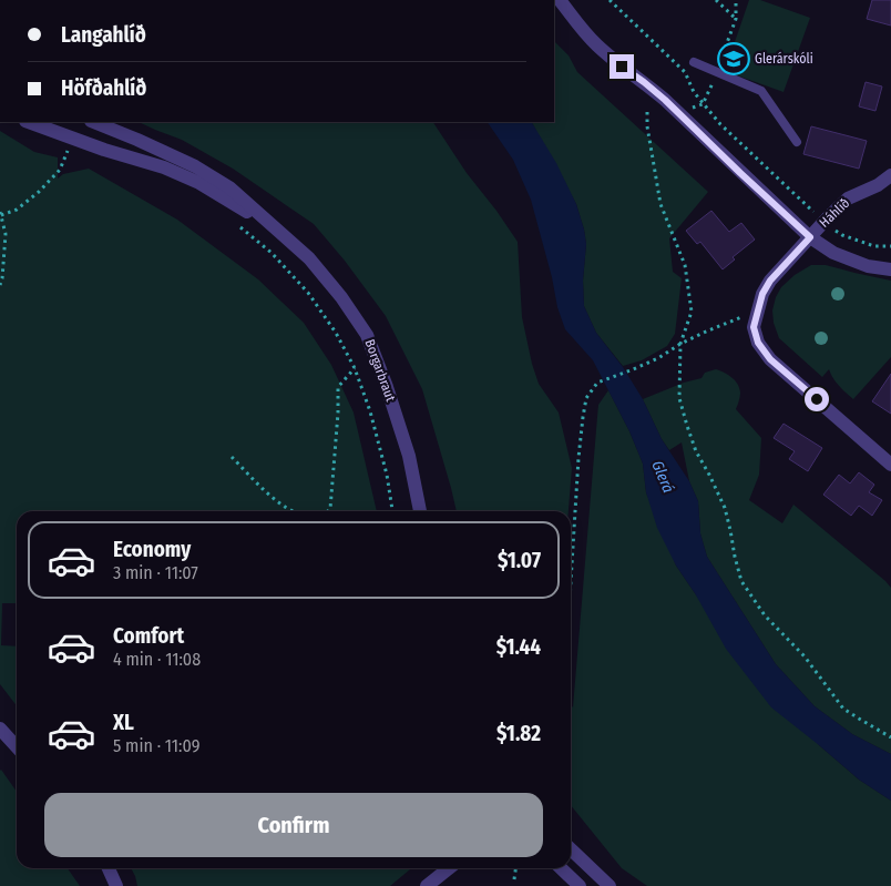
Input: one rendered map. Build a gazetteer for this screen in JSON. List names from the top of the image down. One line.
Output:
{"streets":{"street":["Háhlíð","Borgarbraut"]},"water":["Glerá"],"places":{"school or university":["Glerárskóli"]},"page":{"banner":["Langahlíð","Höfðahlíð"],"list":[{"name":"Economy","note":"3 min · 11:07","value":"$1.07"},{"name":"Comfort","note":"4 min · 11:08","value":"$1.44"},{"name":"XL","note":"5 min · 11:09","value":"$1.82"}],"buttons":"Confirm"}}
